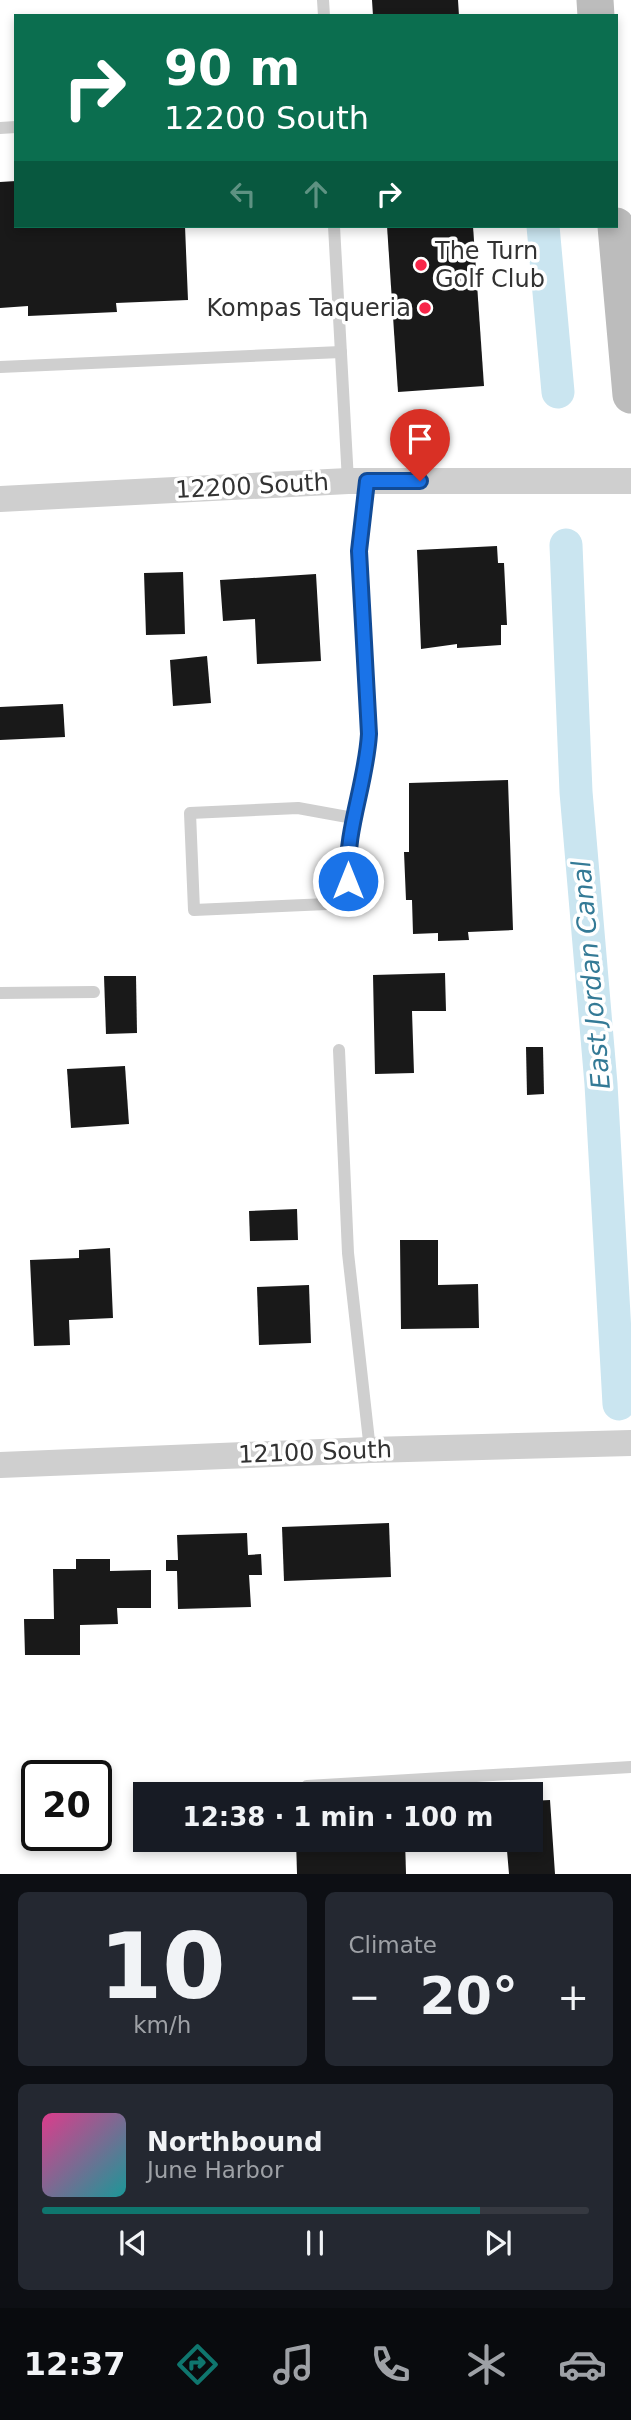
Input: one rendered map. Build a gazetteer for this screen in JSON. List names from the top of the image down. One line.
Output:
{"streets":{"street":["12200 South","12100 South"]},"water":["East Jordan Canal"],"places":["The Turn Golf Club","Kompas Taqueria"],"page":{"turn":["90 m","12200 South"],"limit":"20","trip":"12:38 · 1 min · 100 m","tile":[["10","km/h"],"Climate"],"heat":["−","20°","+"],"song":["Northbound","June Harbor"],"tabs":"12:37"}}
